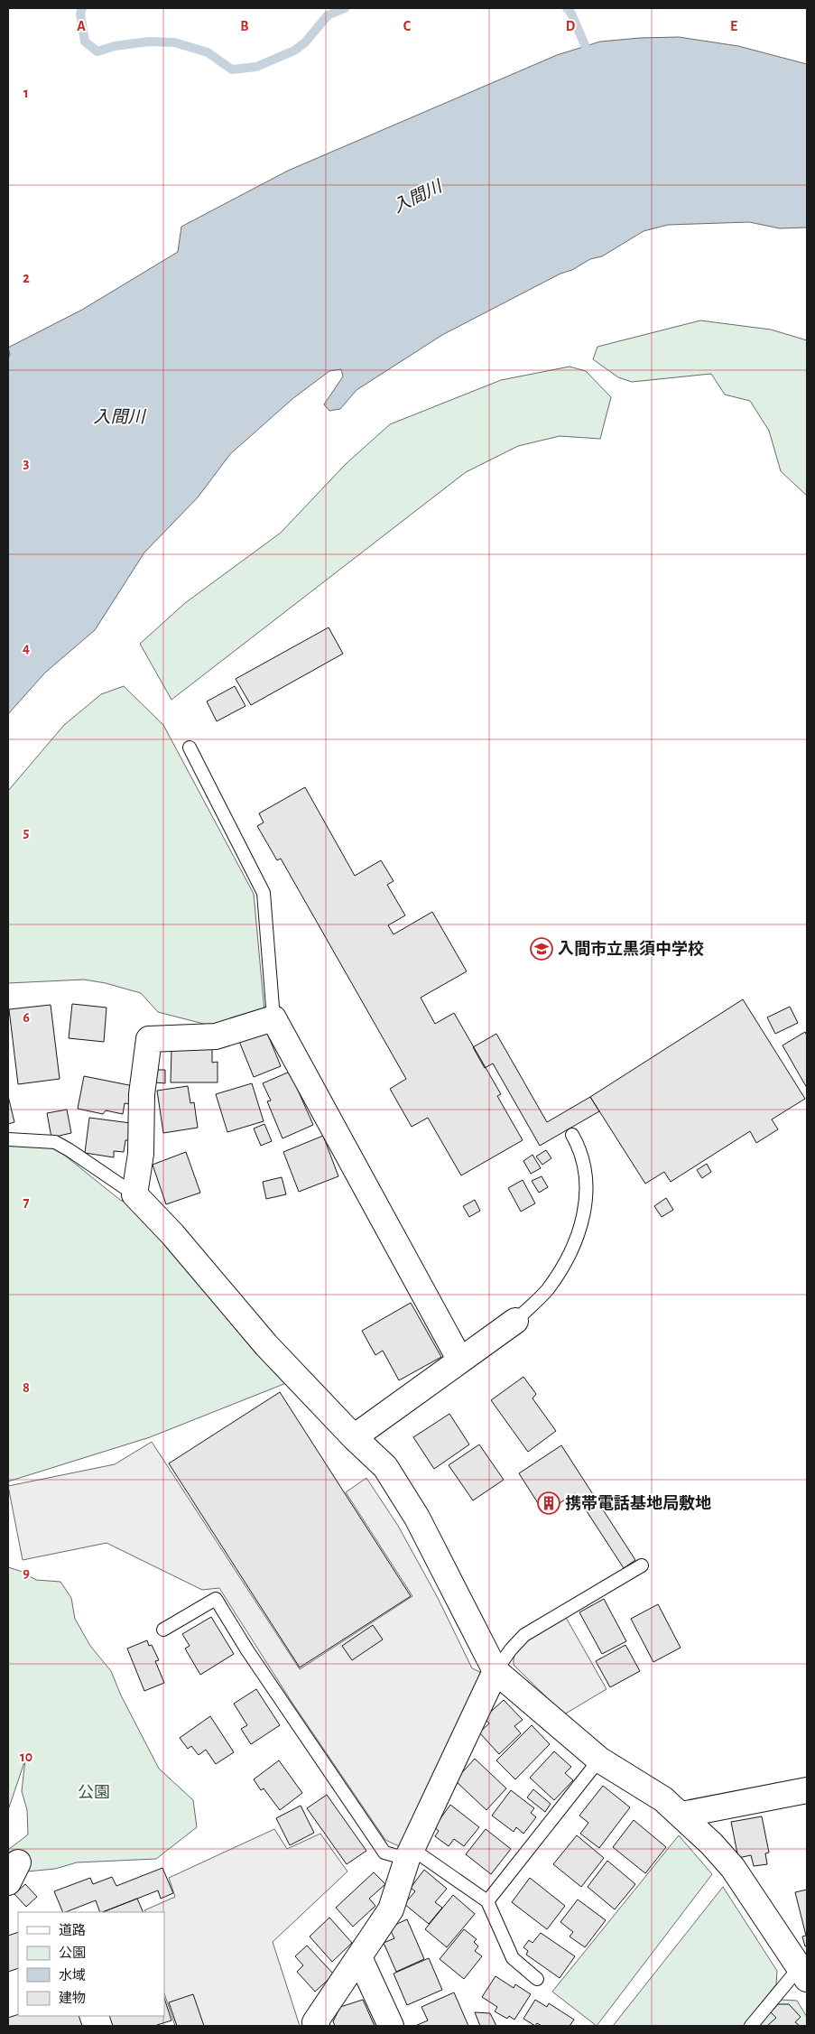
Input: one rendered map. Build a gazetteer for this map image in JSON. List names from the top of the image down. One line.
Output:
{"water":["入間川"],"parks":["公園"],"places":{"school or university":["入間市立黒須中学校"],"building":["携帯電話基地局敷地"]},"legend":["道路","公園","水域","建物"],"grid":{"columns":["A","B","C","D","E"],"rows":["1","2","3","4","5","6","7","8","9","10"]}}
